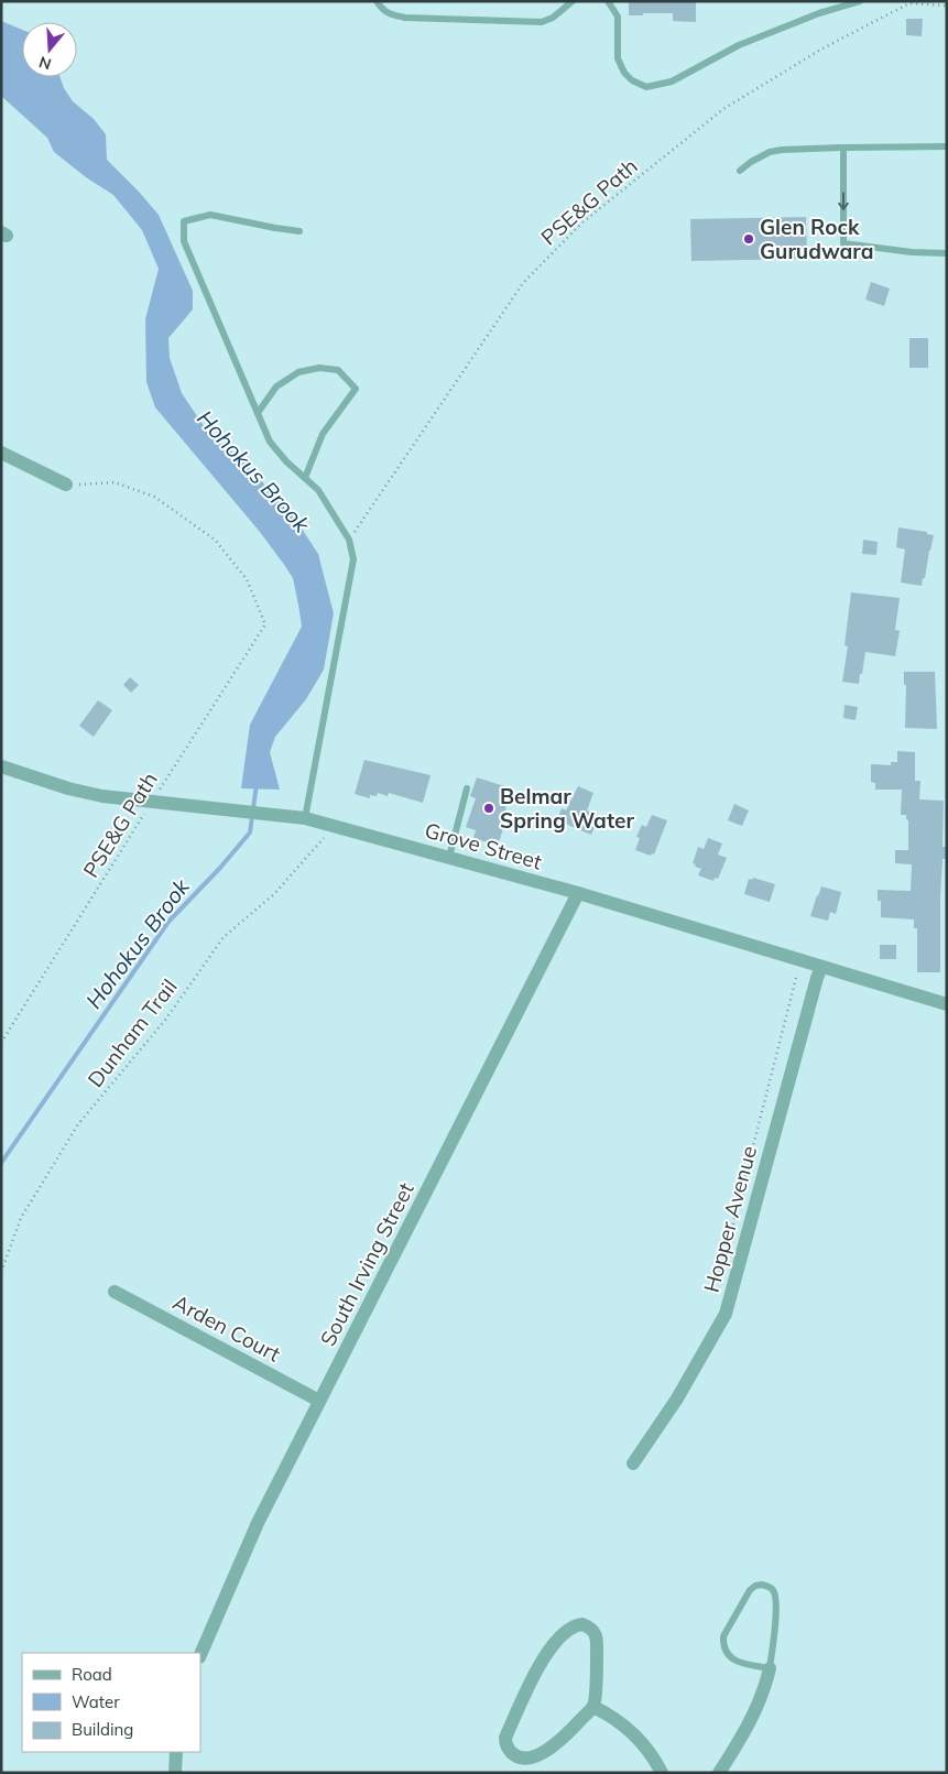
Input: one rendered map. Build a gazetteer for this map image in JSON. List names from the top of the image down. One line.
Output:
{"streets":{"street":["Grove Street","Hopper Avenue","South Irving Street","Arden Court"],"path":["PSE&G Path","Dunham Trail"]},"crossings":[["PSE&G Path","Grove Street"],["Grove Street","Hopper Avenue"],["Grove Street","South Irving Street"],["South Irving Street","Arden Court"]],"water":["Hohokus Brook"],"places":["Glen Rock Gurudwara","Belmar Spring Water"],"legend":["Road","Water","Building"],"north":"bottom"}
